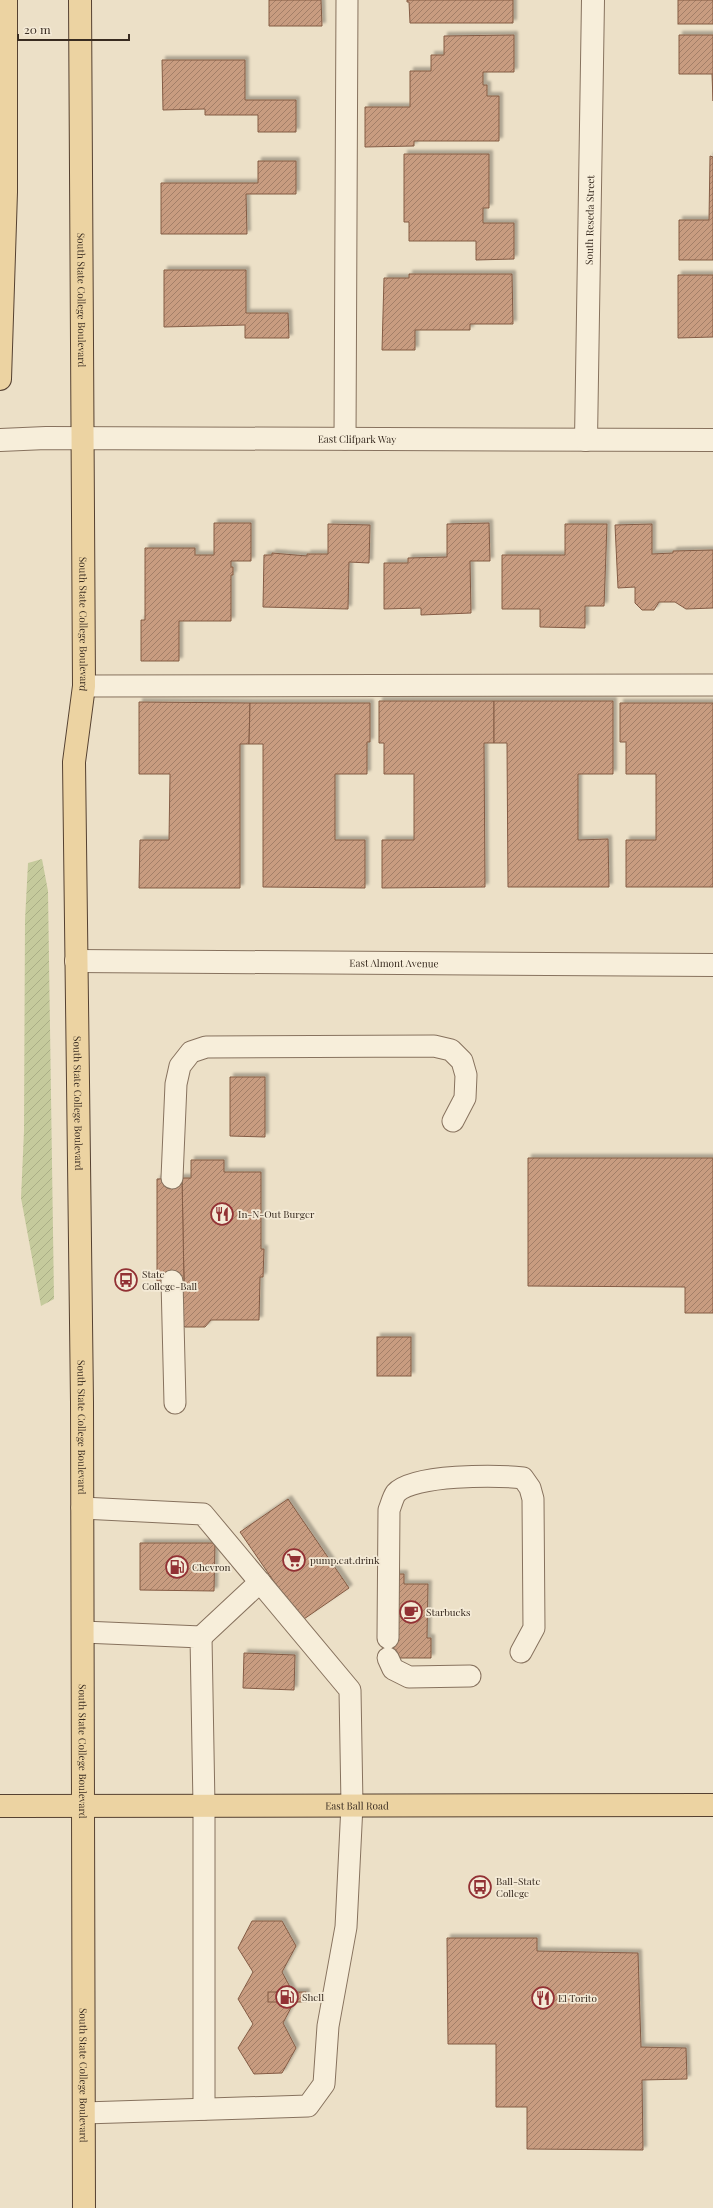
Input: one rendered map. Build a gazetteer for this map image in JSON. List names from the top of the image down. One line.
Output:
{"streets":{"main road":["South State College Boulevard","East Ball Road"],"street":["South Reseda Street","East Clifpark Way","East Almont Avenue"]},"crossings":[["South Reseda Street","East Clifpark Way"],["South State College Boulevard","East Clifpark Way"],["South State College Boulevard","East Almont Avenue"],["South State College Boulevard","East Ball Road"]],"places":{"restaurant":["In-N-Out Burger","El Torito"],"bus stop":["State College-Ball","Ball-State College"],"supermarket":["pump.eat.drink"],"fuel station":["Chevron","Shell"],"cafe":["Starbucks"]},"scale_bar":"20 m"}
